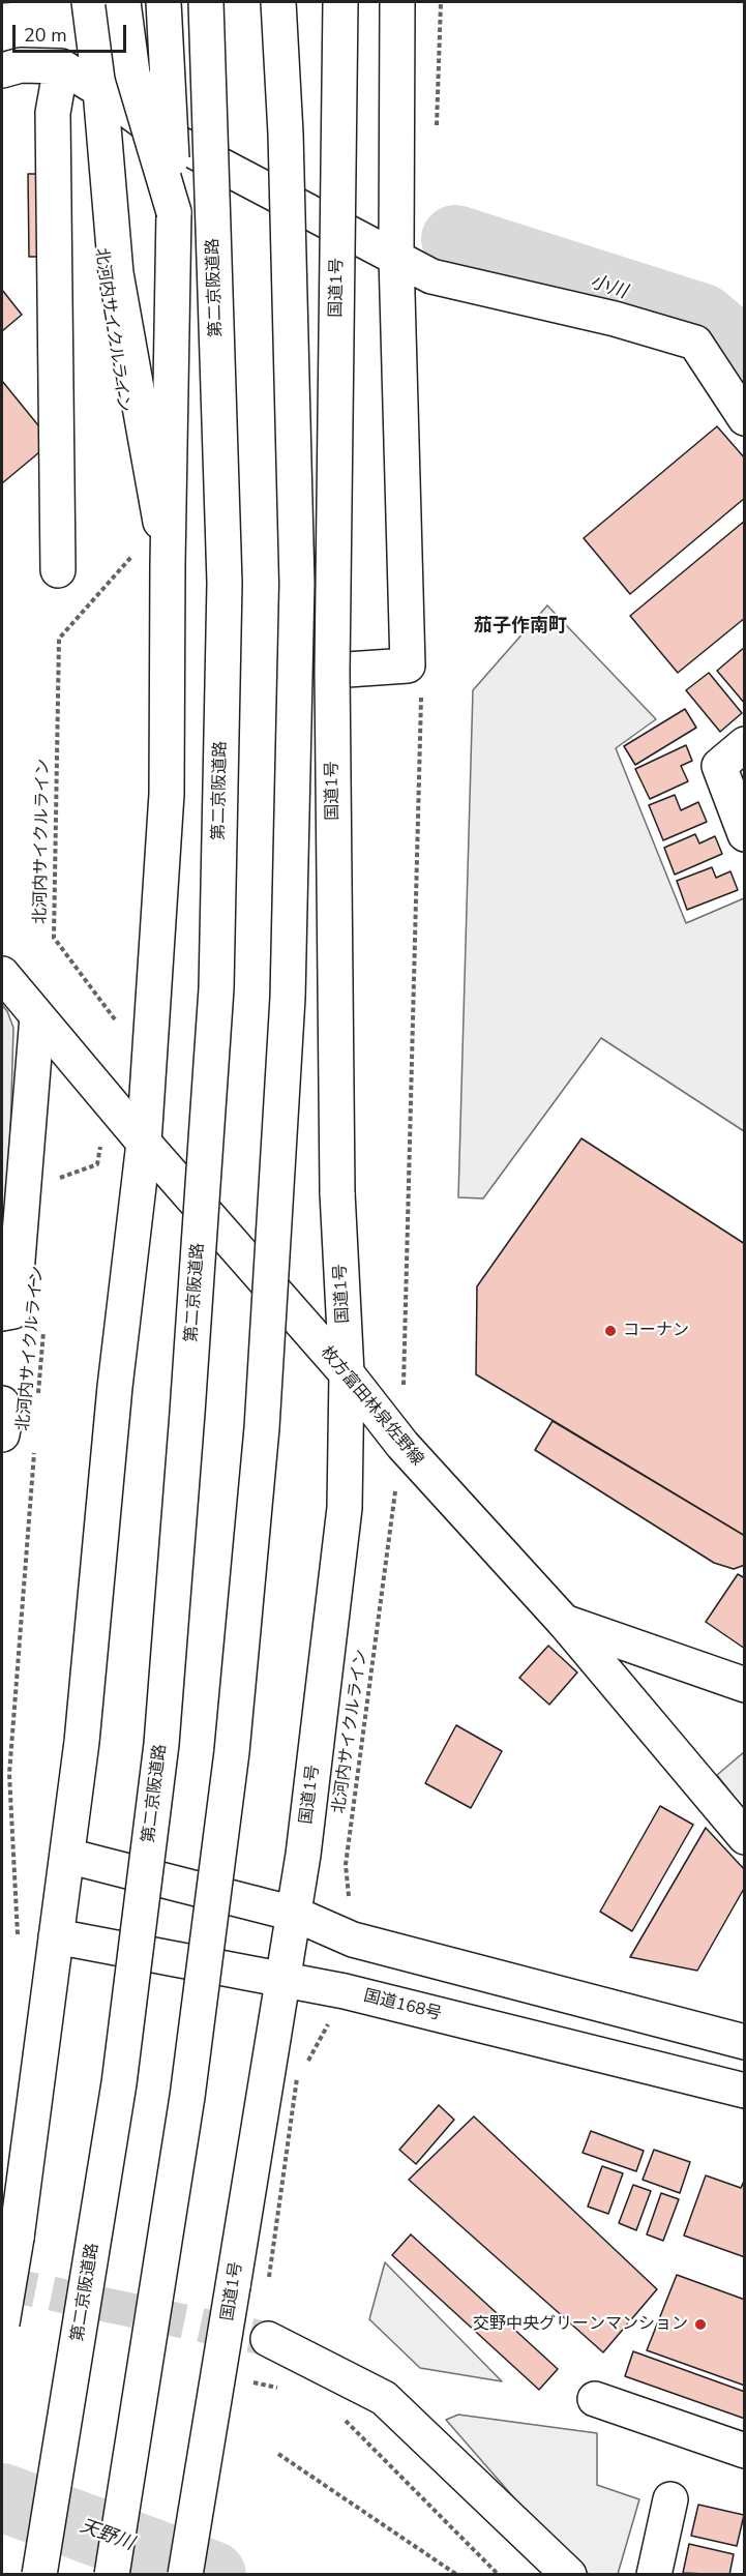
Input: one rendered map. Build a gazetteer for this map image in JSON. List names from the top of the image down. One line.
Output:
{"streets":{"main road":["第二京阪道路","国道1号","枚方富田林泉佐野線","国道168号"],"path":["北河内サイクルライン"]},"crossings":[["国道1号","枚方富田林泉佐野線"],["国道1号","国道168号"],["北河内サイクルライン","枚方富田林泉佐野線"]],"districts":["茄子作南町"],"water":["小川","天野川"],"places":["コーナン","交野中央グリーンマンション"],"scale_bar":"20 m"}
